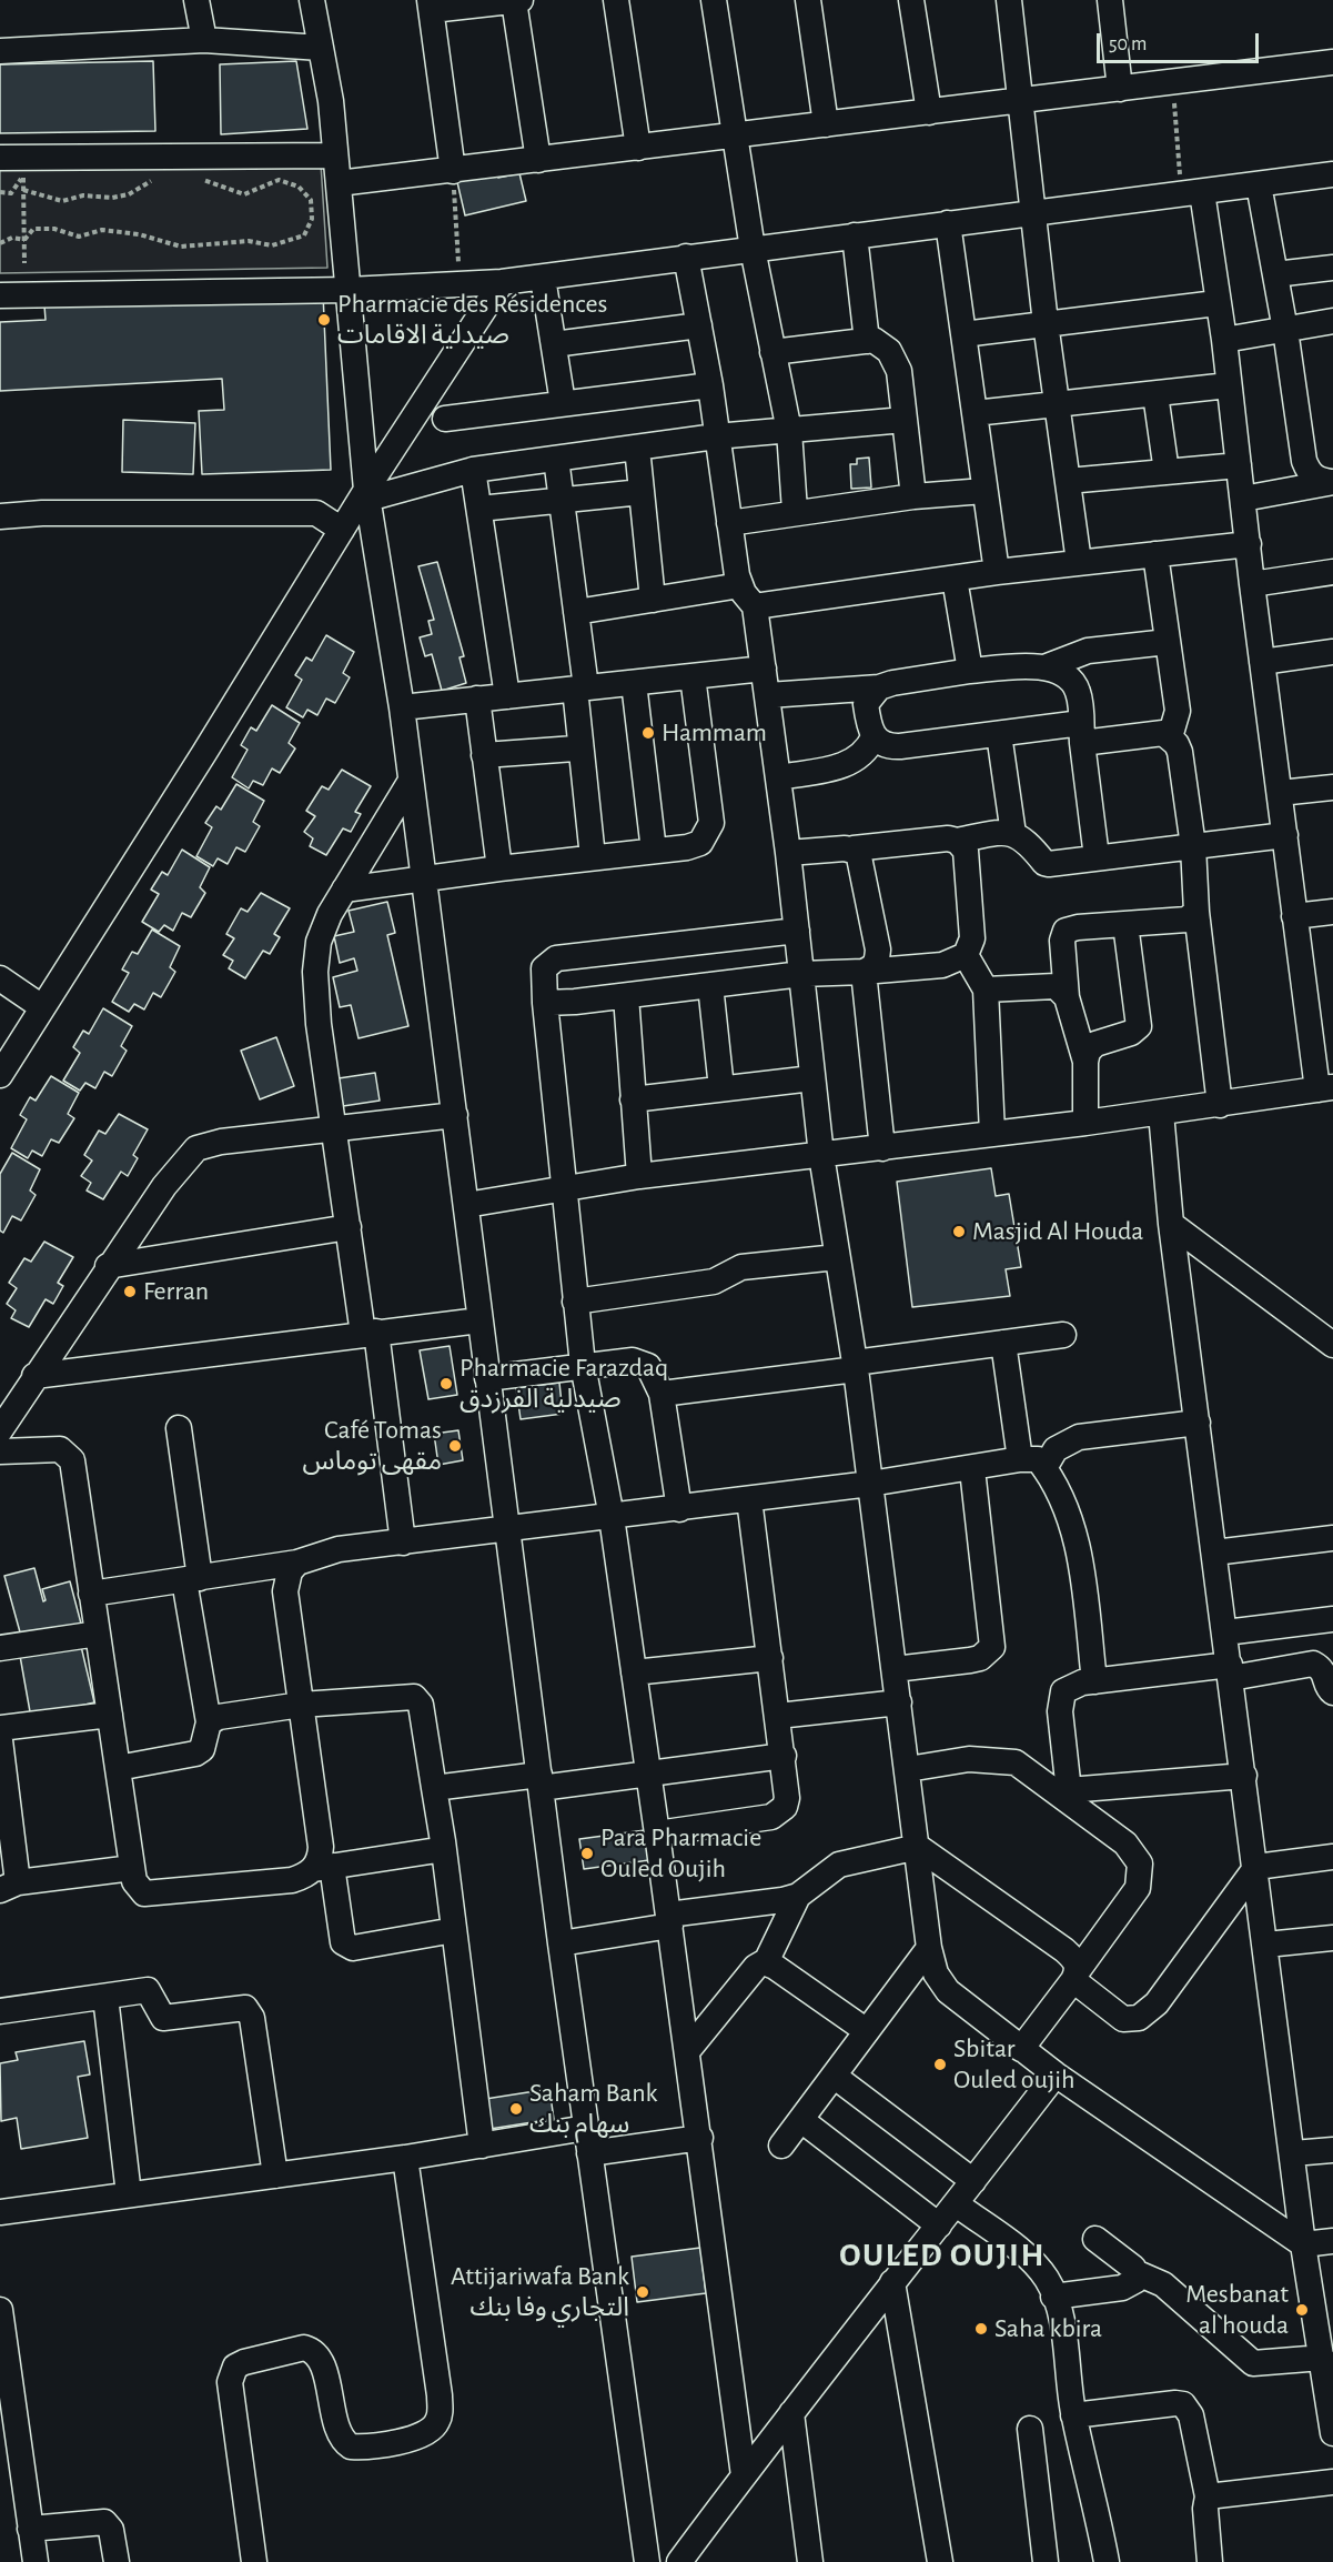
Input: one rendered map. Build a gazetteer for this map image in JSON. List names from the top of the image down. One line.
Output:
{"districts":["OULED OUJIH"],"places":["Pharmacie des Résidences صيدلية الاقامات","Hammam","Masjid Al Houda","Ferran","Pharmacie Farazdaq صيدلية الفرزدق","Café Tomas مقهى توماس","Para Pharmacie Ouled Oujih","Sbitar Ouled oujih","Saham Bank سهام بنك","Attijariwafa Bank التجاري وفا بنك","Mesbanat al houda","Saha kbira"],"scale_bar":"50 m"}
